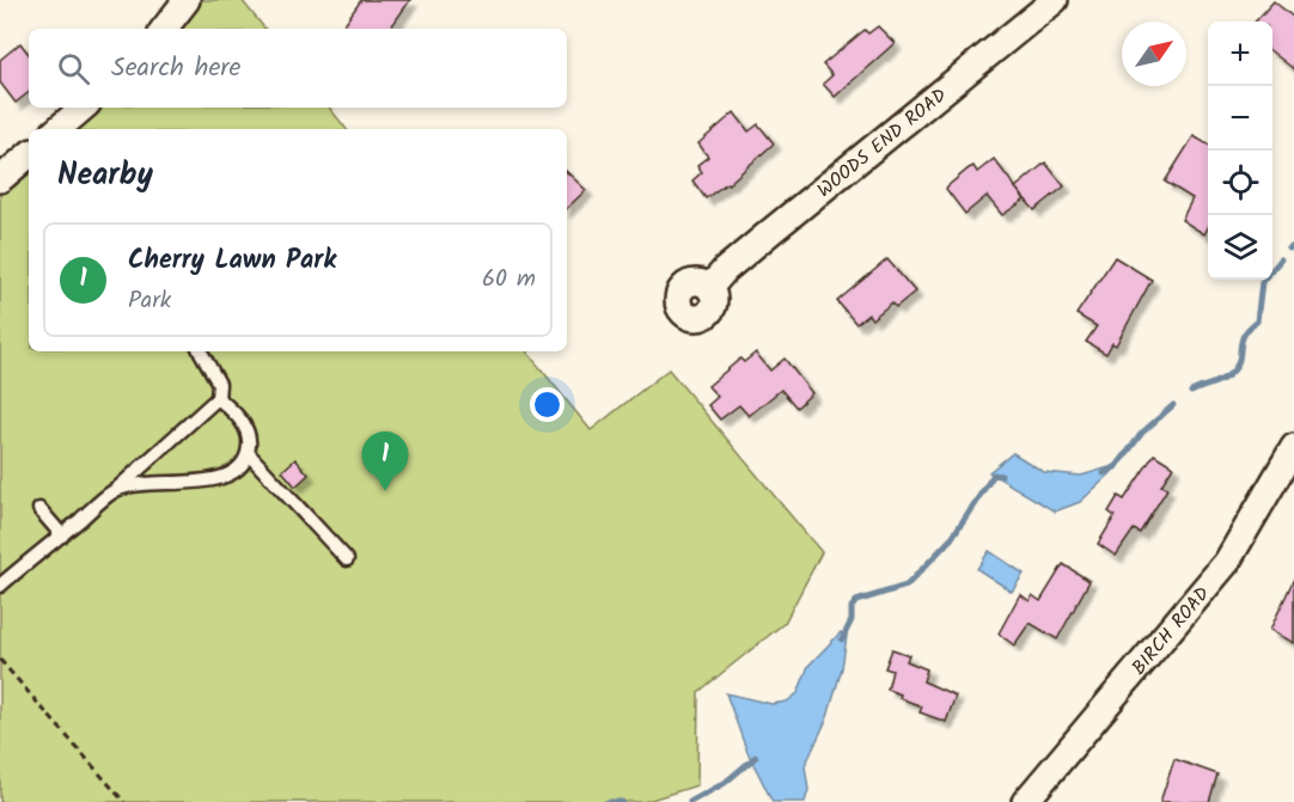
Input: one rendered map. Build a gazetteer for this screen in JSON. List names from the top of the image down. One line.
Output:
{"streets":{"street":["WOODS END ROAD","BIRCH ROAD"]},"north":"top right","page":{"map_buttons":["+","−"],"search":"Search here","heading":"Nearby","list":[{"mark":"1","name":"Cherry Lawn Park","note":"Park","value":"60 m"}],"pins":"1"}}
